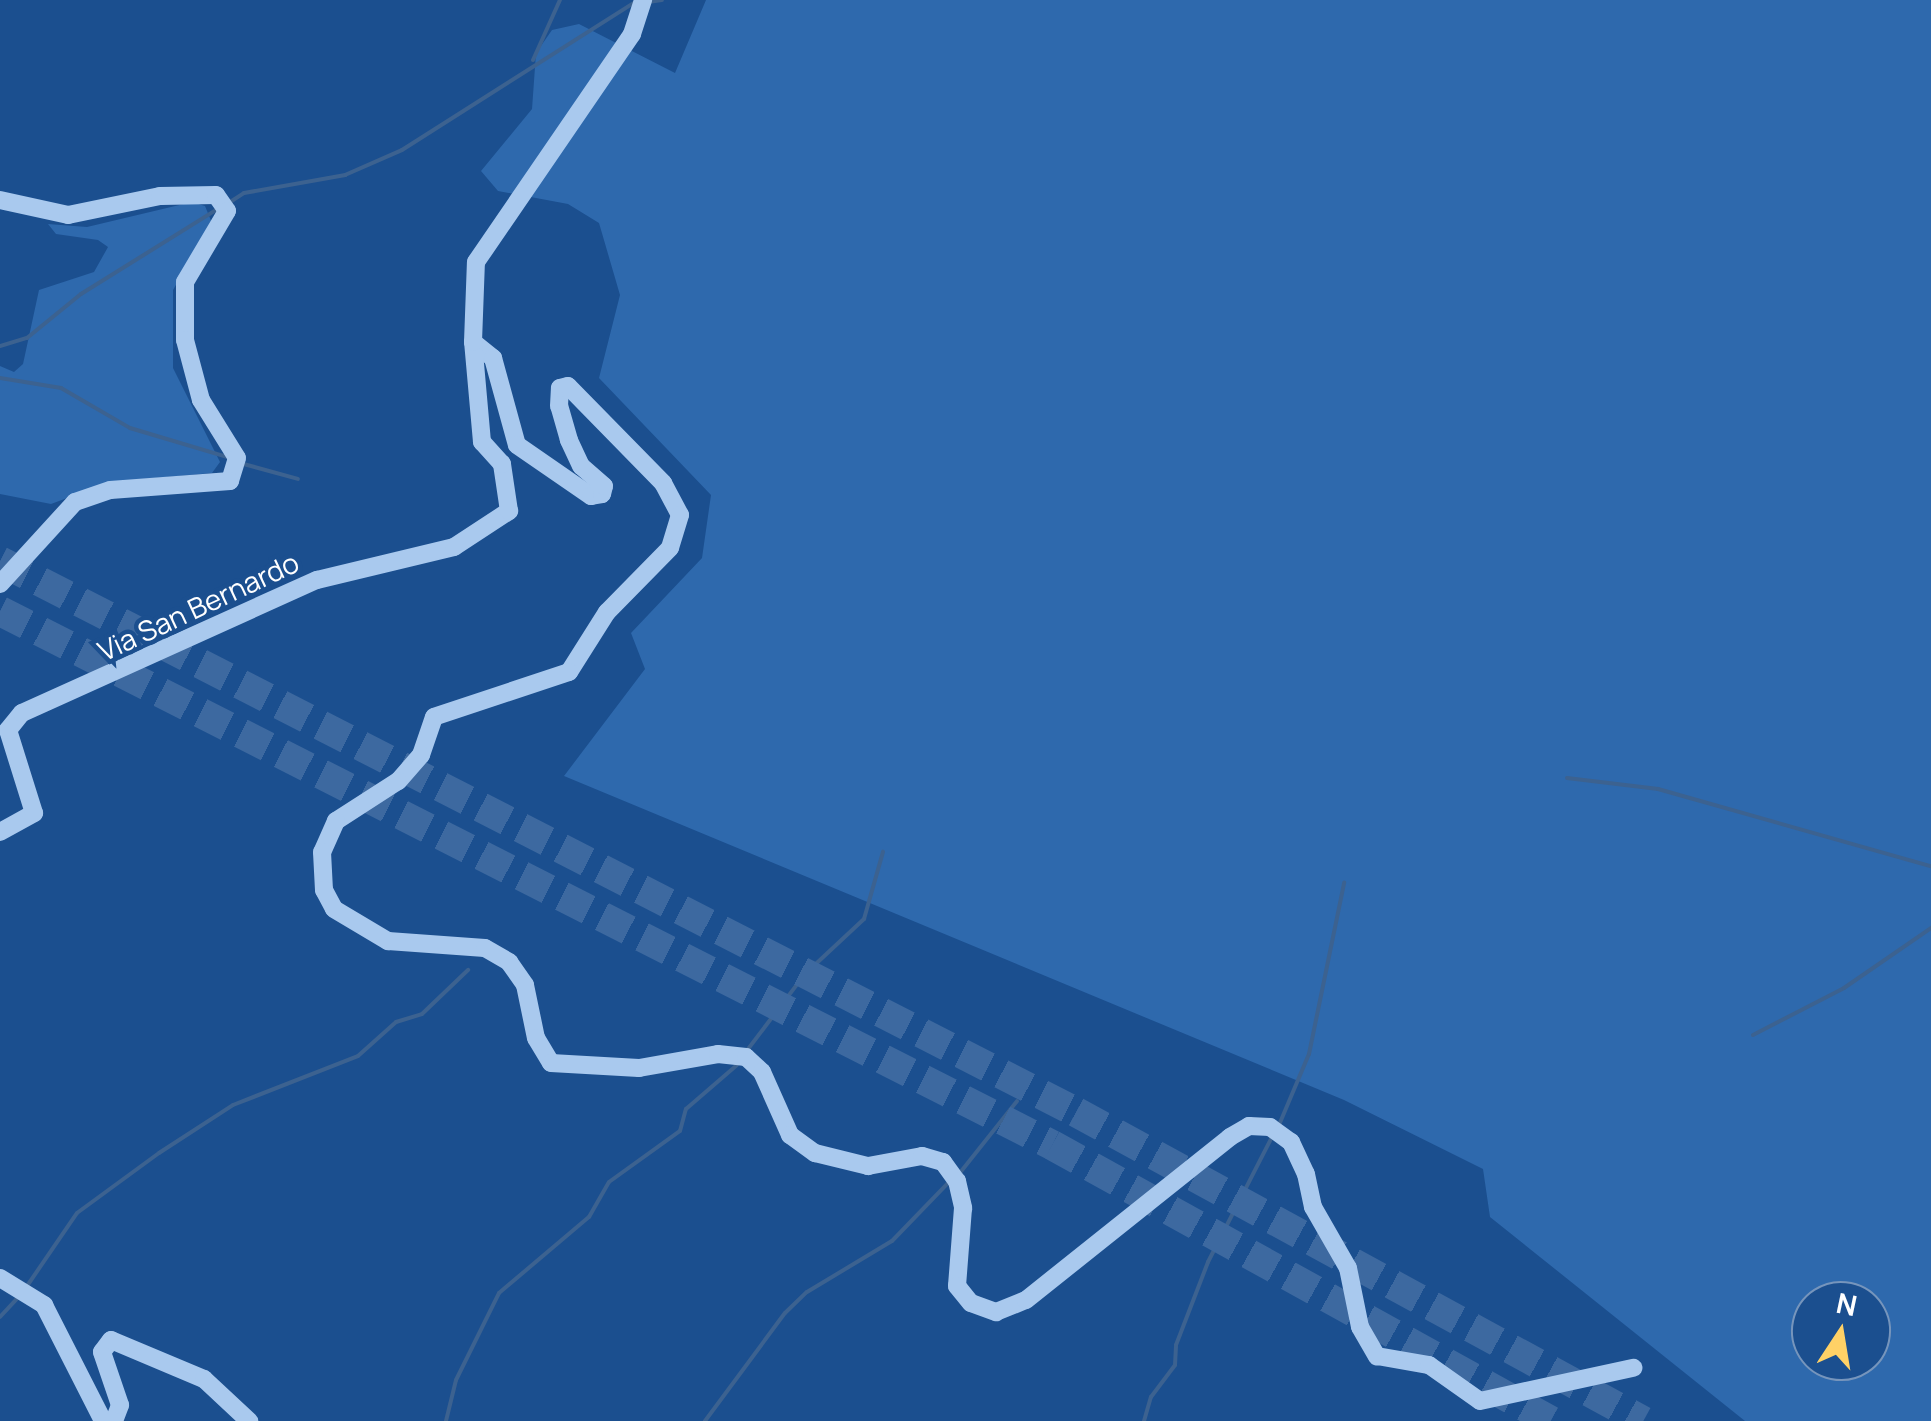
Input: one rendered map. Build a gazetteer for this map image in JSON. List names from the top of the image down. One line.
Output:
{"streets":{"street":["Via San Bernardo"]},"north":"top"}
